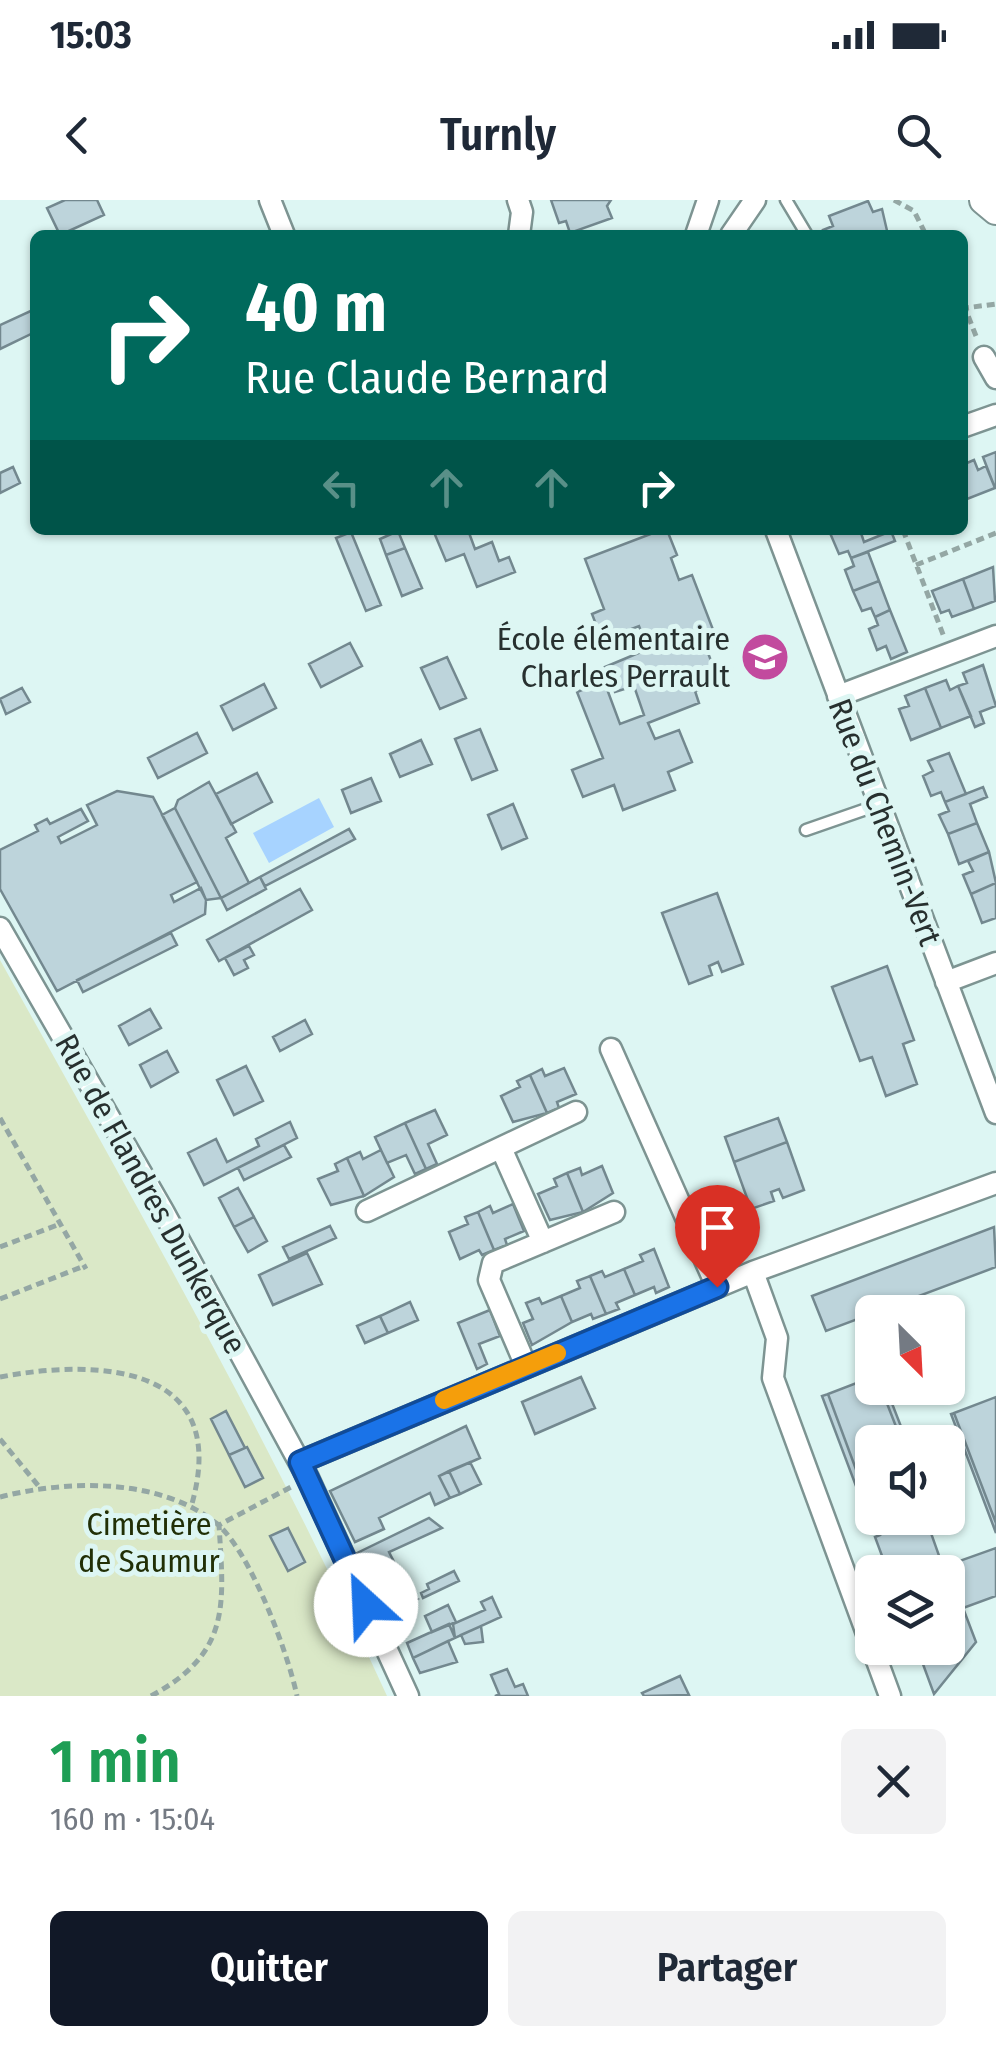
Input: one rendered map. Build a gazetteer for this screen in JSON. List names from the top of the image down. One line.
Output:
{"streets":{"street":["Rue du Chemin-Vert","Rue de Flandres Dunkerque"]},"parks":["Cimetière de Saumur"],"places":{"school or university":["École élémentaire Charles Perrault"]},"north":"bottom right","page":{"status":"15:03","header":"Turnly","turn":["40 m","Rue Claude Bernard"],"heading":["1 min","160 m · 15:04"],"buttons":["Quitter","Partager"]}}
